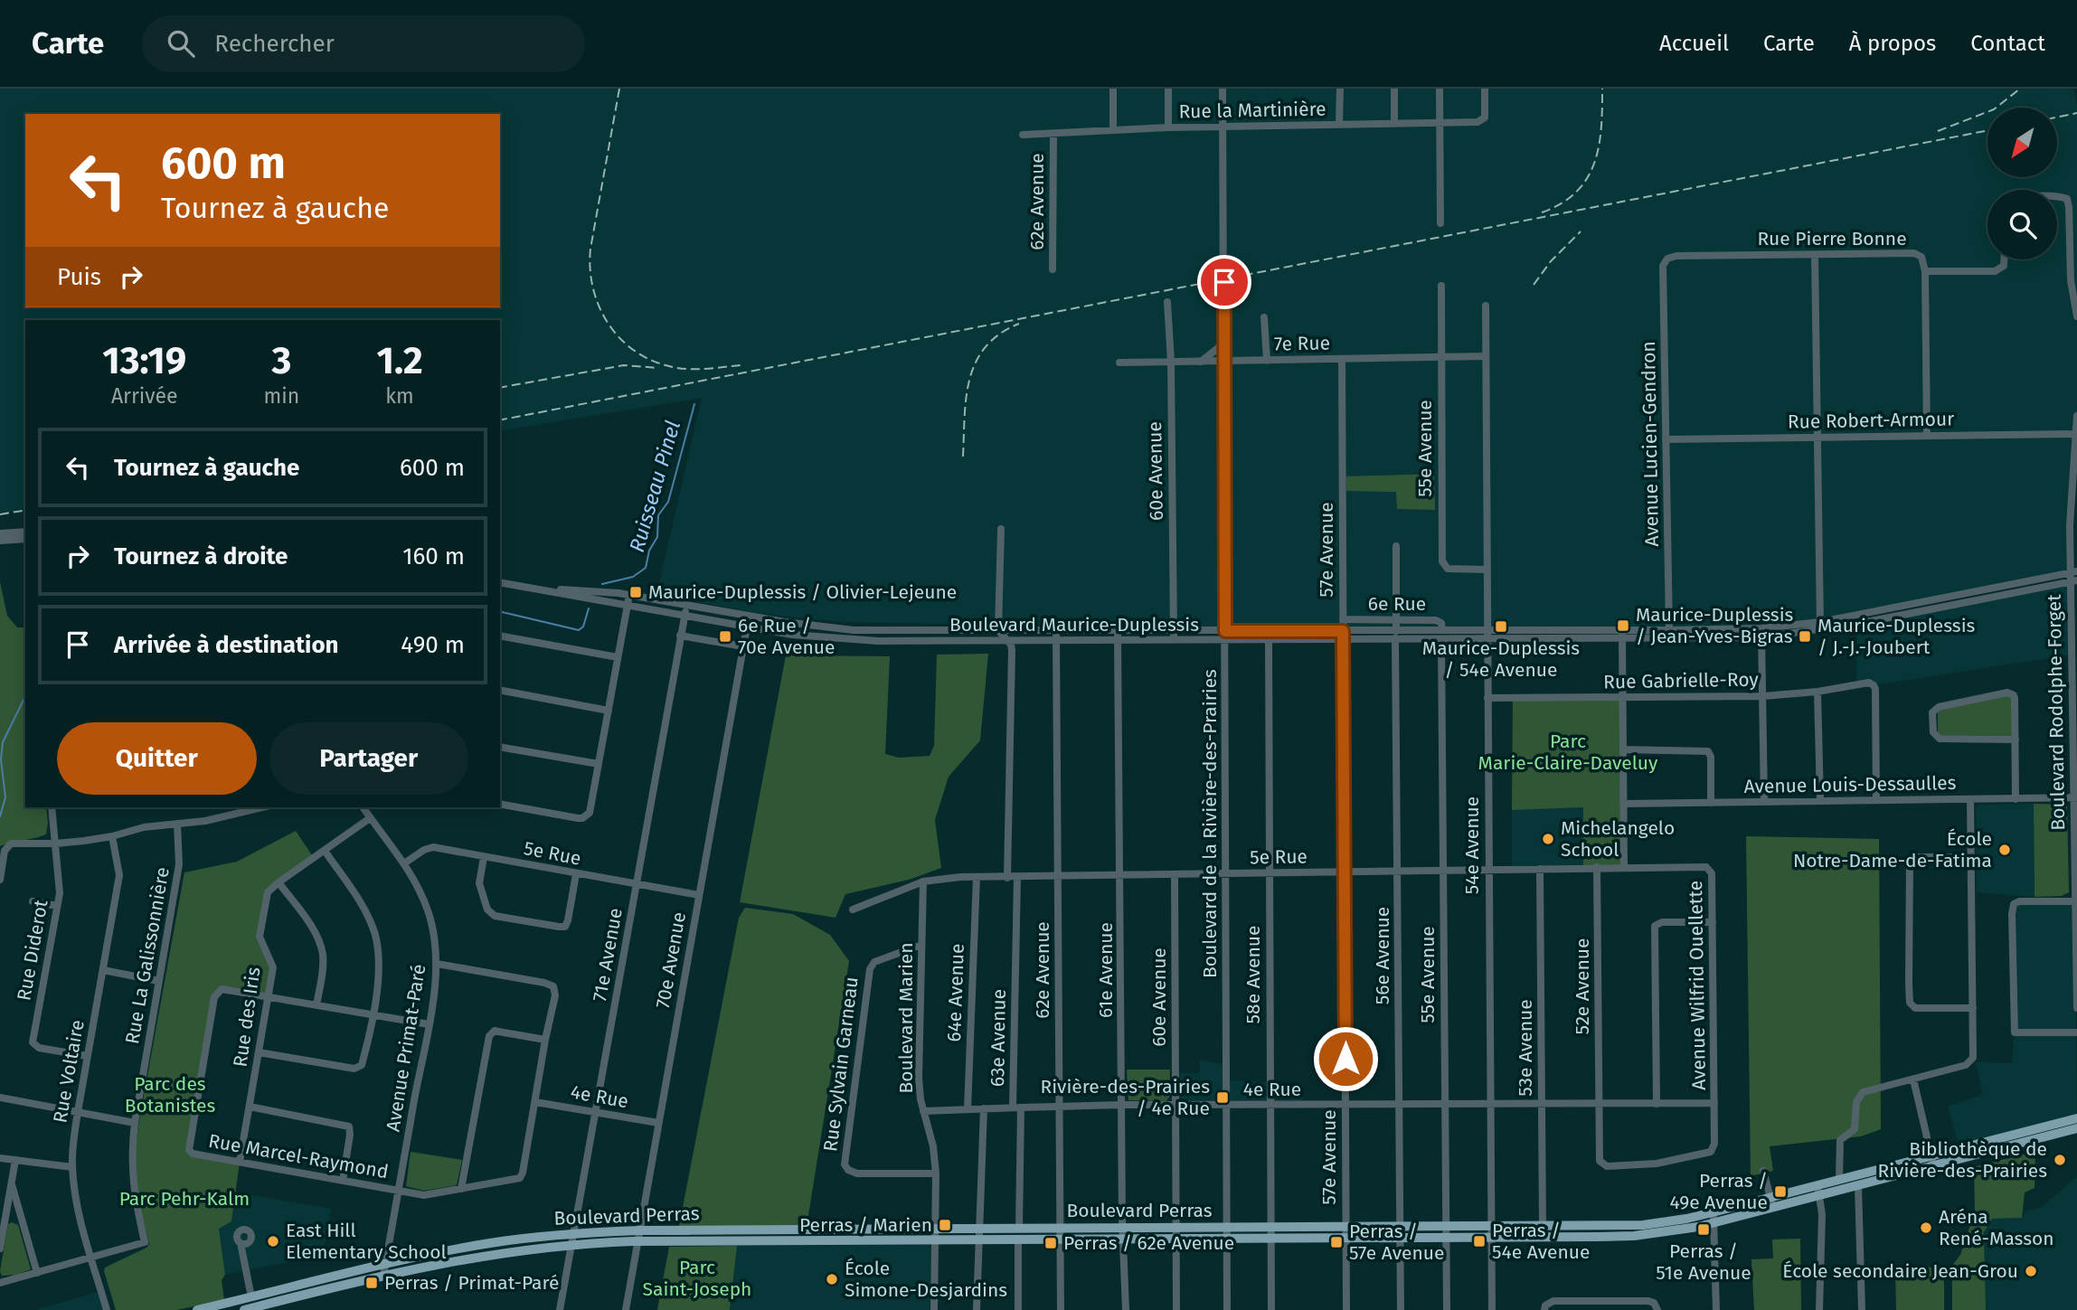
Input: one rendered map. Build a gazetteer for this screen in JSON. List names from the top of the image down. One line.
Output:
{"streets":{"main road":["Boulevard Perras"],"street":["Rue la Martinière","62e Avenue","Rue Pierre Bonne","7e Rue","Rue Robert-Armour","Avenue Lucien-Gendron","55e Avenue","60e Avenue","57e Avenue","6e Rue","Boulevard Maurice-Duplessis","Rue Gabrielle-Roy","Boulevard Rodolphe-Forget","Avenue Louis-Dessaulles","Boulevard de la Rivière-des-Prairies","54e Avenue","5e Rue","Rue Diderot","71e Avenue","Rue La Galissonnière","56e Avenue","70e Avenue","61e Avenue","58e Avenue","Avenue Wilfrid Ouellette","52e Avenue","64e Avenue","Rue des Iris","Boulevard Marien","63e Avenue","Avenue Primat-Paré","53e Avenue","Rue Sylvain Garneau","Rue Voltaire","4e Rue","Rue Marcel-Raymond"]},"crossings":[["Rue la Martinière","62e Avenue"],["Rue la Martinière","Boulevard de la Rivière-des-Prairies"],["62e Avenue","Boulevard Maurice-Duplessis"],["62e Avenue","5e Rue"],["62e Avenue","4e Rue"],["62e Avenue","Boulevard Perras"],["Rue Pierre Bonne","Avenue Lucien-Gendron"],["7e Rue","55e Avenue"],["7e Rue","60e Avenue"],["7e Rue","57e Avenue"],["7e Rue","Boulevard de la Rivière-des-Prairies"],["7e Rue","54e Avenue"],["Rue Robert-Armour","Avenue Lucien-Gendron"],["Rue Robert-Armour","Boulevard Rodolphe-Forget"],["Avenue Lucien-Gendron","Boulevard Maurice-Duplessis"],["55e Avenue","6e Rue"],["55e Avenue","Boulevard Maurice-Duplessis"],["55e Avenue","54e Avenue"],["55e Avenue","5e Rue"],["55e Avenue","4e Rue"],["55e Avenue","Boulevard Perras"],["60e Avenue","Boulevard Maurice-Duplessis"],["60e Avenue","5e Rue"],["60e Avenue","4e Rue"],["60e Avenue","Boulevard Perras"],["57e Avenue","6e Rue"],["57e Avenue","Boulevard Maurice-Duplessis"],["57e Avenue","5e Rue"],["57e Avenue","4e Rue"],["57e Avenue","Boulevard Perras"],["6e Rue","Boulevard Maurice-Duplessis"],["6e Rue","56e Avenue"],["Boulevard Maurice-Duplessis","Boulevard Rodolphe-Forget"],["Boulevard Maurice-Duplessis","Boulevard de la Rivière-des-Prairies"],["Boulevard Maurice-Duplessis","54e Avenue"],["Boulevard Maurice-Duplessis","71e Avenue"],["Boulevard Maurice-Duplessis","56e Avenue"],["Boulevard Maurice-Duplessis","70e Avenue"],["Boulevard Maurice-Duplessis","61e Avenue"],["Boulevard Maurice-Duplessis","58e Avenue"],["Rue Gabrielle-Roy","Avenue Louis-Dessaulles"],["Rue Gabrielle-Roy","54e Avenue"],["Boulevard Rodolphe-Forget","Avenue Louis-Dessaulles"],["Boulevard de la Rivière-des-Prairies","5e Rue"],["Boulevard de la Rivière-des-Prairies","4e Rue"],["Boulevard de la Rivière-des-Prairies","Boulevard Perras"],["54e Avenue","5e Rue"],["54e Avenue","4e Rue"],["54e Avenue","Boulevard Perras"],["5e Rue","71e Avenue"],["5e Rue","56e Avenue"],["5e Rue","70e Avenue"],["5e Rue","61e Avenue"],["5e Rue","58e Avenue"],["5e Rue","Avenue Wilfrid Ouellette"],["5e Rue","52e Avenue"],["5e Rue","64e Avenue"],["5e Rue","Boulevard Marien"],["5e Rue","63e Avenue"],["5e Rue","Avenue Primat-Paré"],["5e Rue","53e Avenue"],["Rue Diderot","Rue Voltaire"],["71e Avenue","4e Rue"],["71e Avenue","Boulevard Perras"],["Rue La Galissonnière","Rue Voltaire"],["56e Avenue","4e Rue"],["56e Avenue","Boulevard Perras"],["70e Avenue","4e Rue"],["70e Avenue","Boulevard Perras"],["61e Avenue","4e Rue"],["61e Avenue","Boulevard Perras"],["58e Avenue","4e Rue"],["58e Avenue","Boulevard Perras"],["Avenue Wilfrid Ouellette","52e Avenue"],["Avenue Wilfrid Ouellette","4e Rue"],["52e Avenue","4e Rue"],["64e Avenue","4e Rue"],["Rue des Iris","Avenue Primat-Paré"],["Rue des Iris","Rue Marcel-Raymond"],["Boulevard Marien","Rue Sylvain Garneau"],["Boulevard Marien","4e Rue"],["Boulevard Marien","Boulevard Perras"],["63e Avenue","4e Rue"],["63e Avenue","Boulevard Perras"],["Avenue Primat-Paré","Rue Marcel-Raymond"],["Avenue Primat-Paré","Boulevard Perras"],["53e Avenue","4e Rue"],["53e Avenue","Boulevard Perras"],["4e Rue","Rue Marcel-Raymond"]],"water":["Ruisseau Pinel"],"parks":["Parc Marie-Claire-Daveluy","Parc des Botanistes","Parc Pehr-Kalm","Parc Saint-Joseph"],"places":{"transit":["Maurice-Duplessis / Olivier-Lejeune","Maurice-Duplessis / Jean-Yves-Bigras","Maurice-Duplessis / 54e Avenue","6e Rue / 70e Avenue","Maurice-Duplessis / J.-J.-Joubert","Rivière-des-Prairies / 4e Rue","Perras / 49e Avenue","Perras / Marien","Perras / 51e Avenue","Perras / 54e Avenue","Perras / 57e Avenue","Perras / 62e Avenue","Perras / Primat-Paré"],"other":["Michelangelo School","École Notre-Dame-de-Fatima","Bibliothèque de Rivière-des-Prairies","Aréna René-Masson","East Hill Elementary School","École secondaire Jean-Grou","École Simone-Desjardins"]},"north":"bottom left","page":{"header":"Carte","search":"Rechercher","nav":["Accueil","Carte","À propos","Contact"],"turn":["600 m","Tournez à gauche"],"then":"Puis","eta":["13:19","Arrivée","3","min","1.2","km"],"list":[{"name":"Tournez à gauche","value":"600 m"},{"name":"Tournez à droite","value":"160 m"},{"name":"Arrivée à destination","value":"490 m"}],"buttons":["Quitter","Partager"]}}
